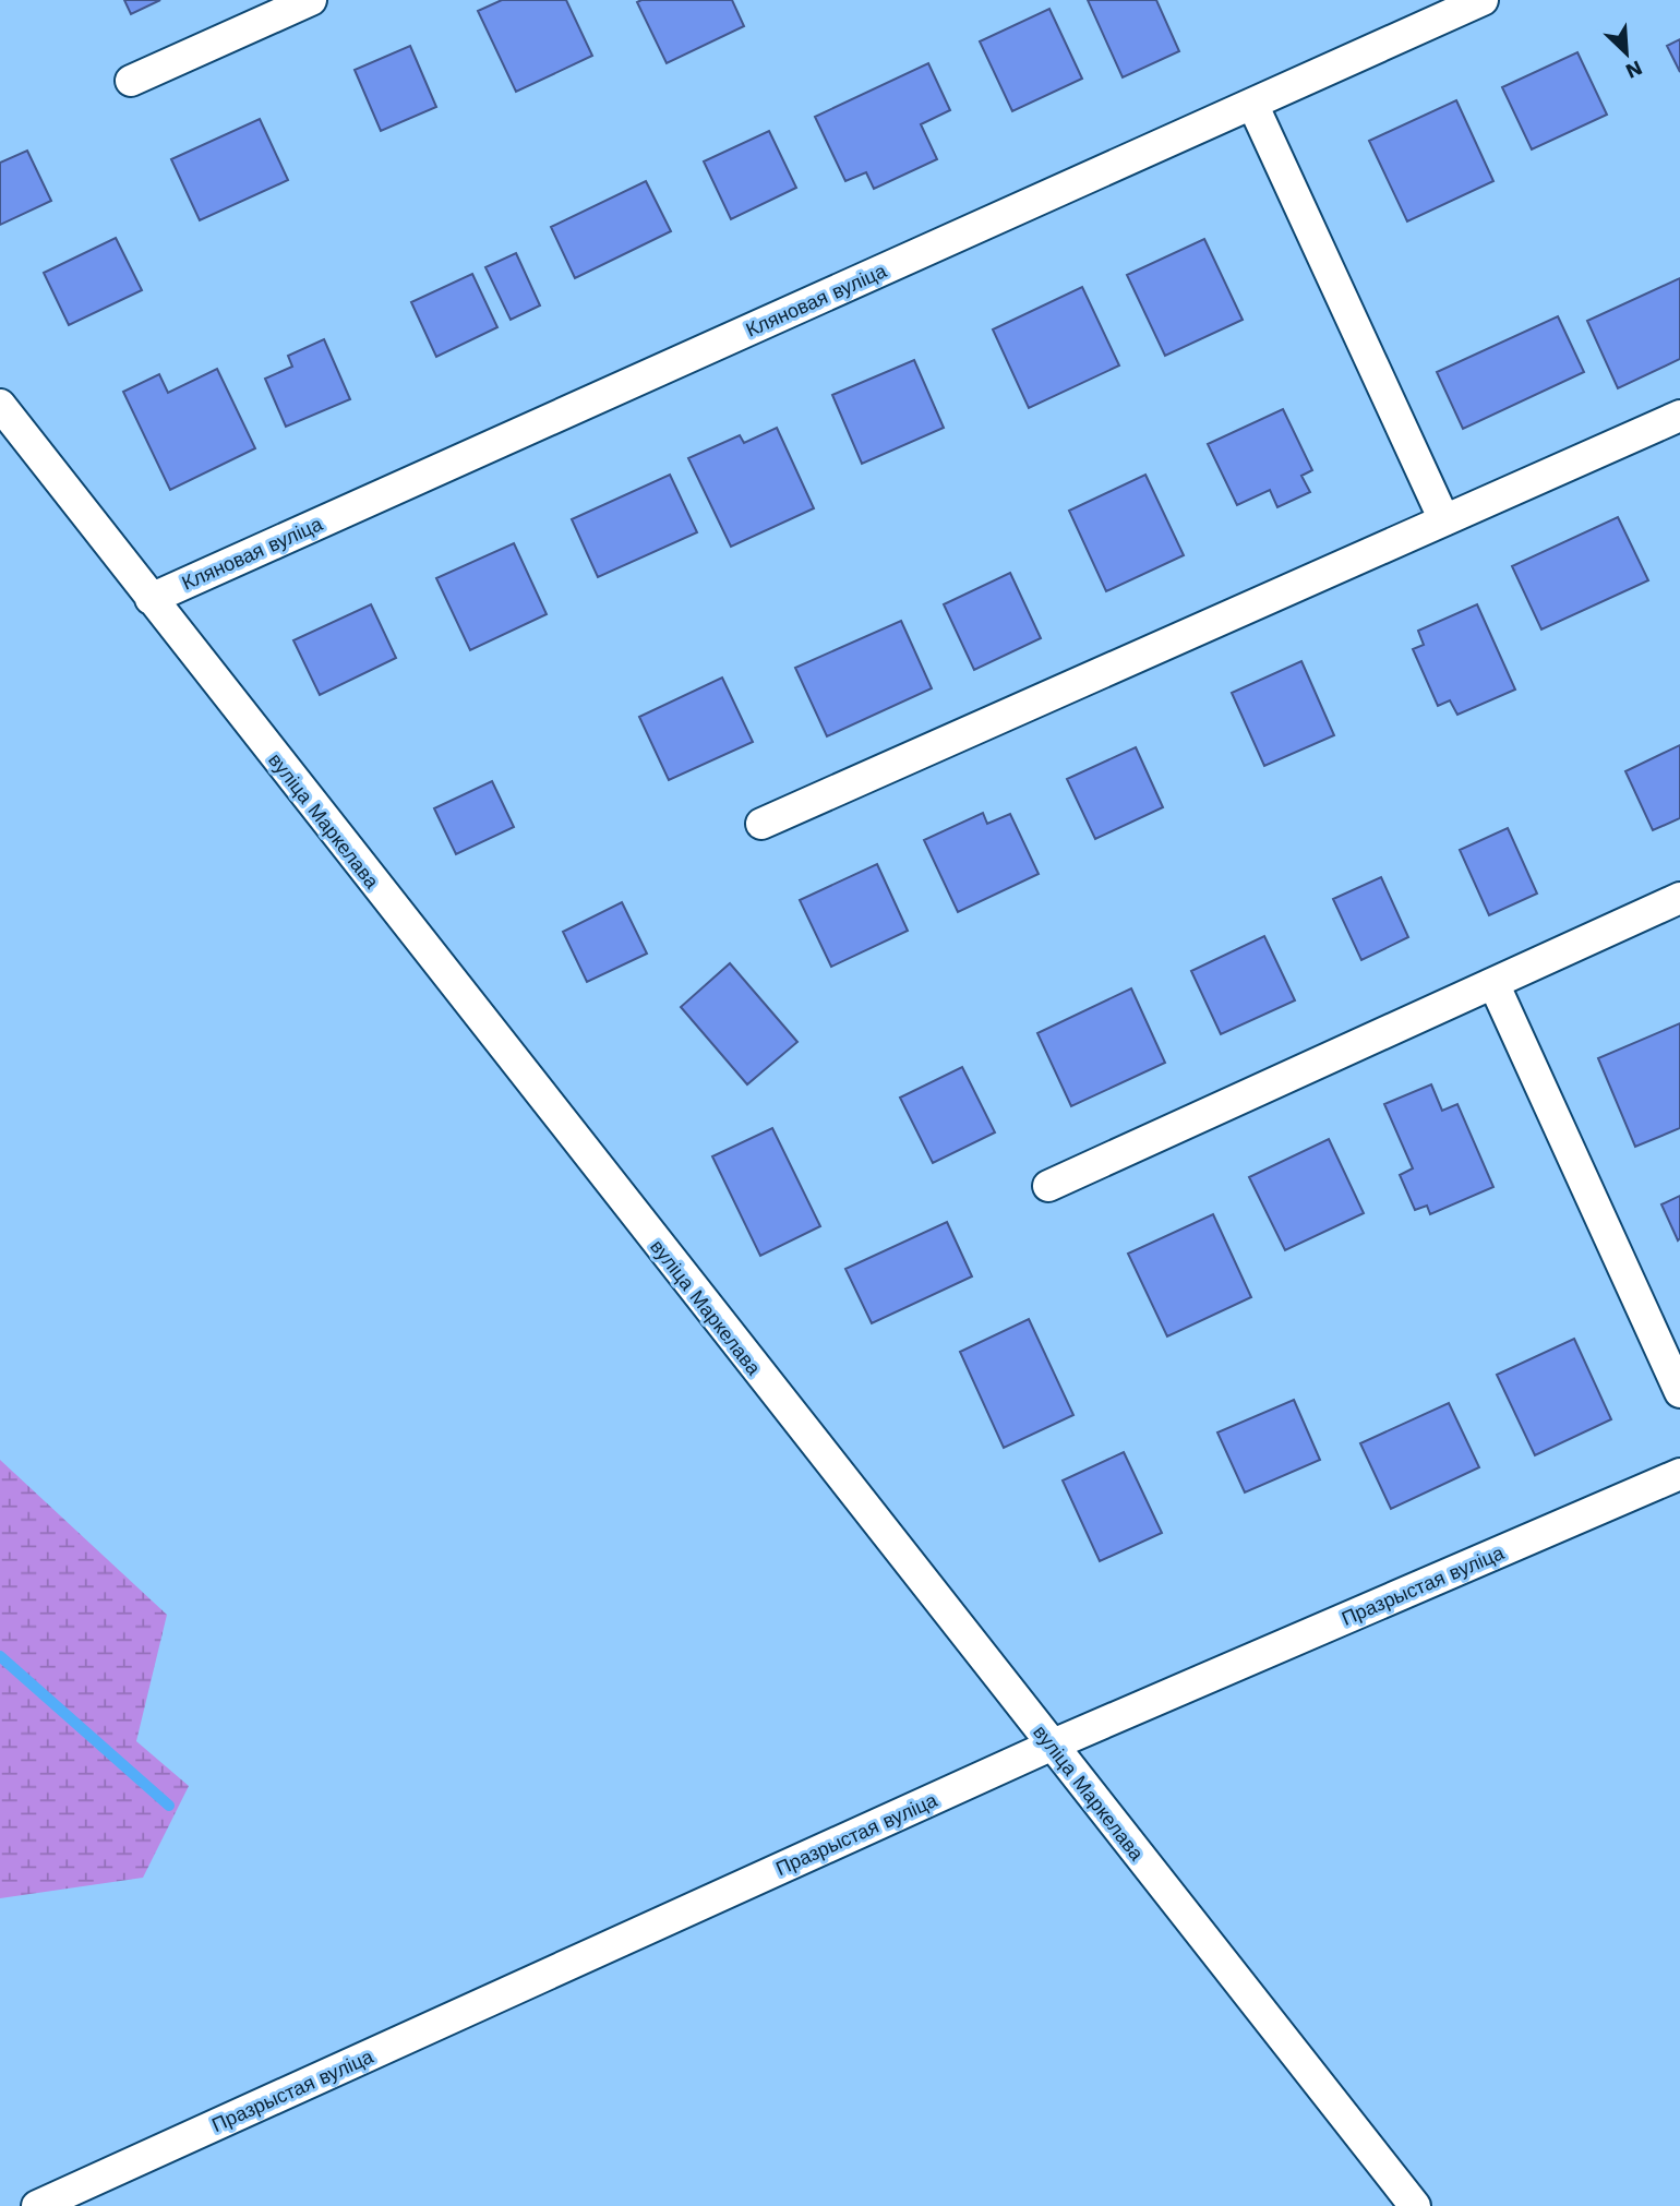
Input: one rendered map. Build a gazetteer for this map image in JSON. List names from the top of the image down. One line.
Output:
{"streets":{"street":["Кляновая вуліца","вуліца Маркелава","Празрыстая вуліца"]},"crossings":[["Кляновая вуліца","вуліца Маркелава"],["вуліца Маркелава","Празрыстая вуліца"]],"north":"bottom right"}
